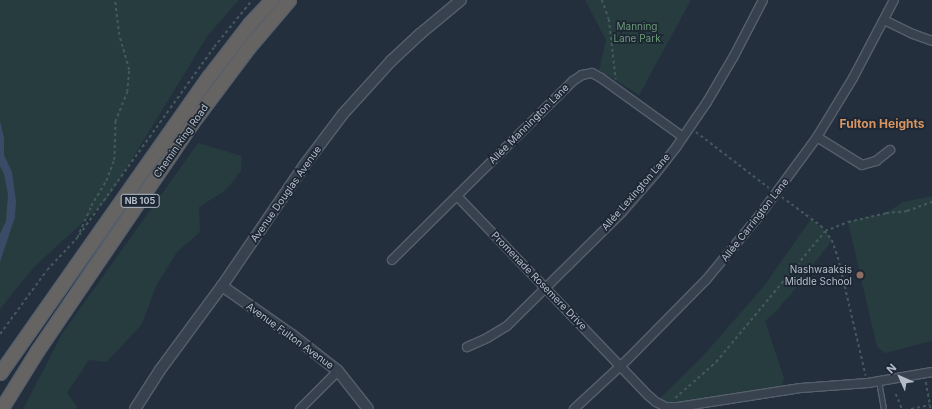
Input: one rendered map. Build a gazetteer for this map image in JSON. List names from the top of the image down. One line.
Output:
{"streets":{"highway":["Chemin Ring Road","NB 105"],"street":["Allée Mannington Lane","Allée Lexington Lane","Avenue Douglas Avenue","Allée Carrington Lane","Promenade Rosemere Drive","Avenue Fulton Avenue"]},"crossings":[["Allée Mannington Lane","Allée Lexington Lane"],["Allée Mannington Lane","Promenade Rosemere Drive"],["Allée Lexington Lane","Promenade Rosemere Drive"],["Avenue Douglas Avenue","Avenue Fulton Avenue"],["Allée Carrington Lane","Promenade Rosemere Drive"]],"districts":["Fulton Heights"],"parks":["Manning Lane Park"],"places":["Nashwaaksis Middle School"],"north":"top left"}
